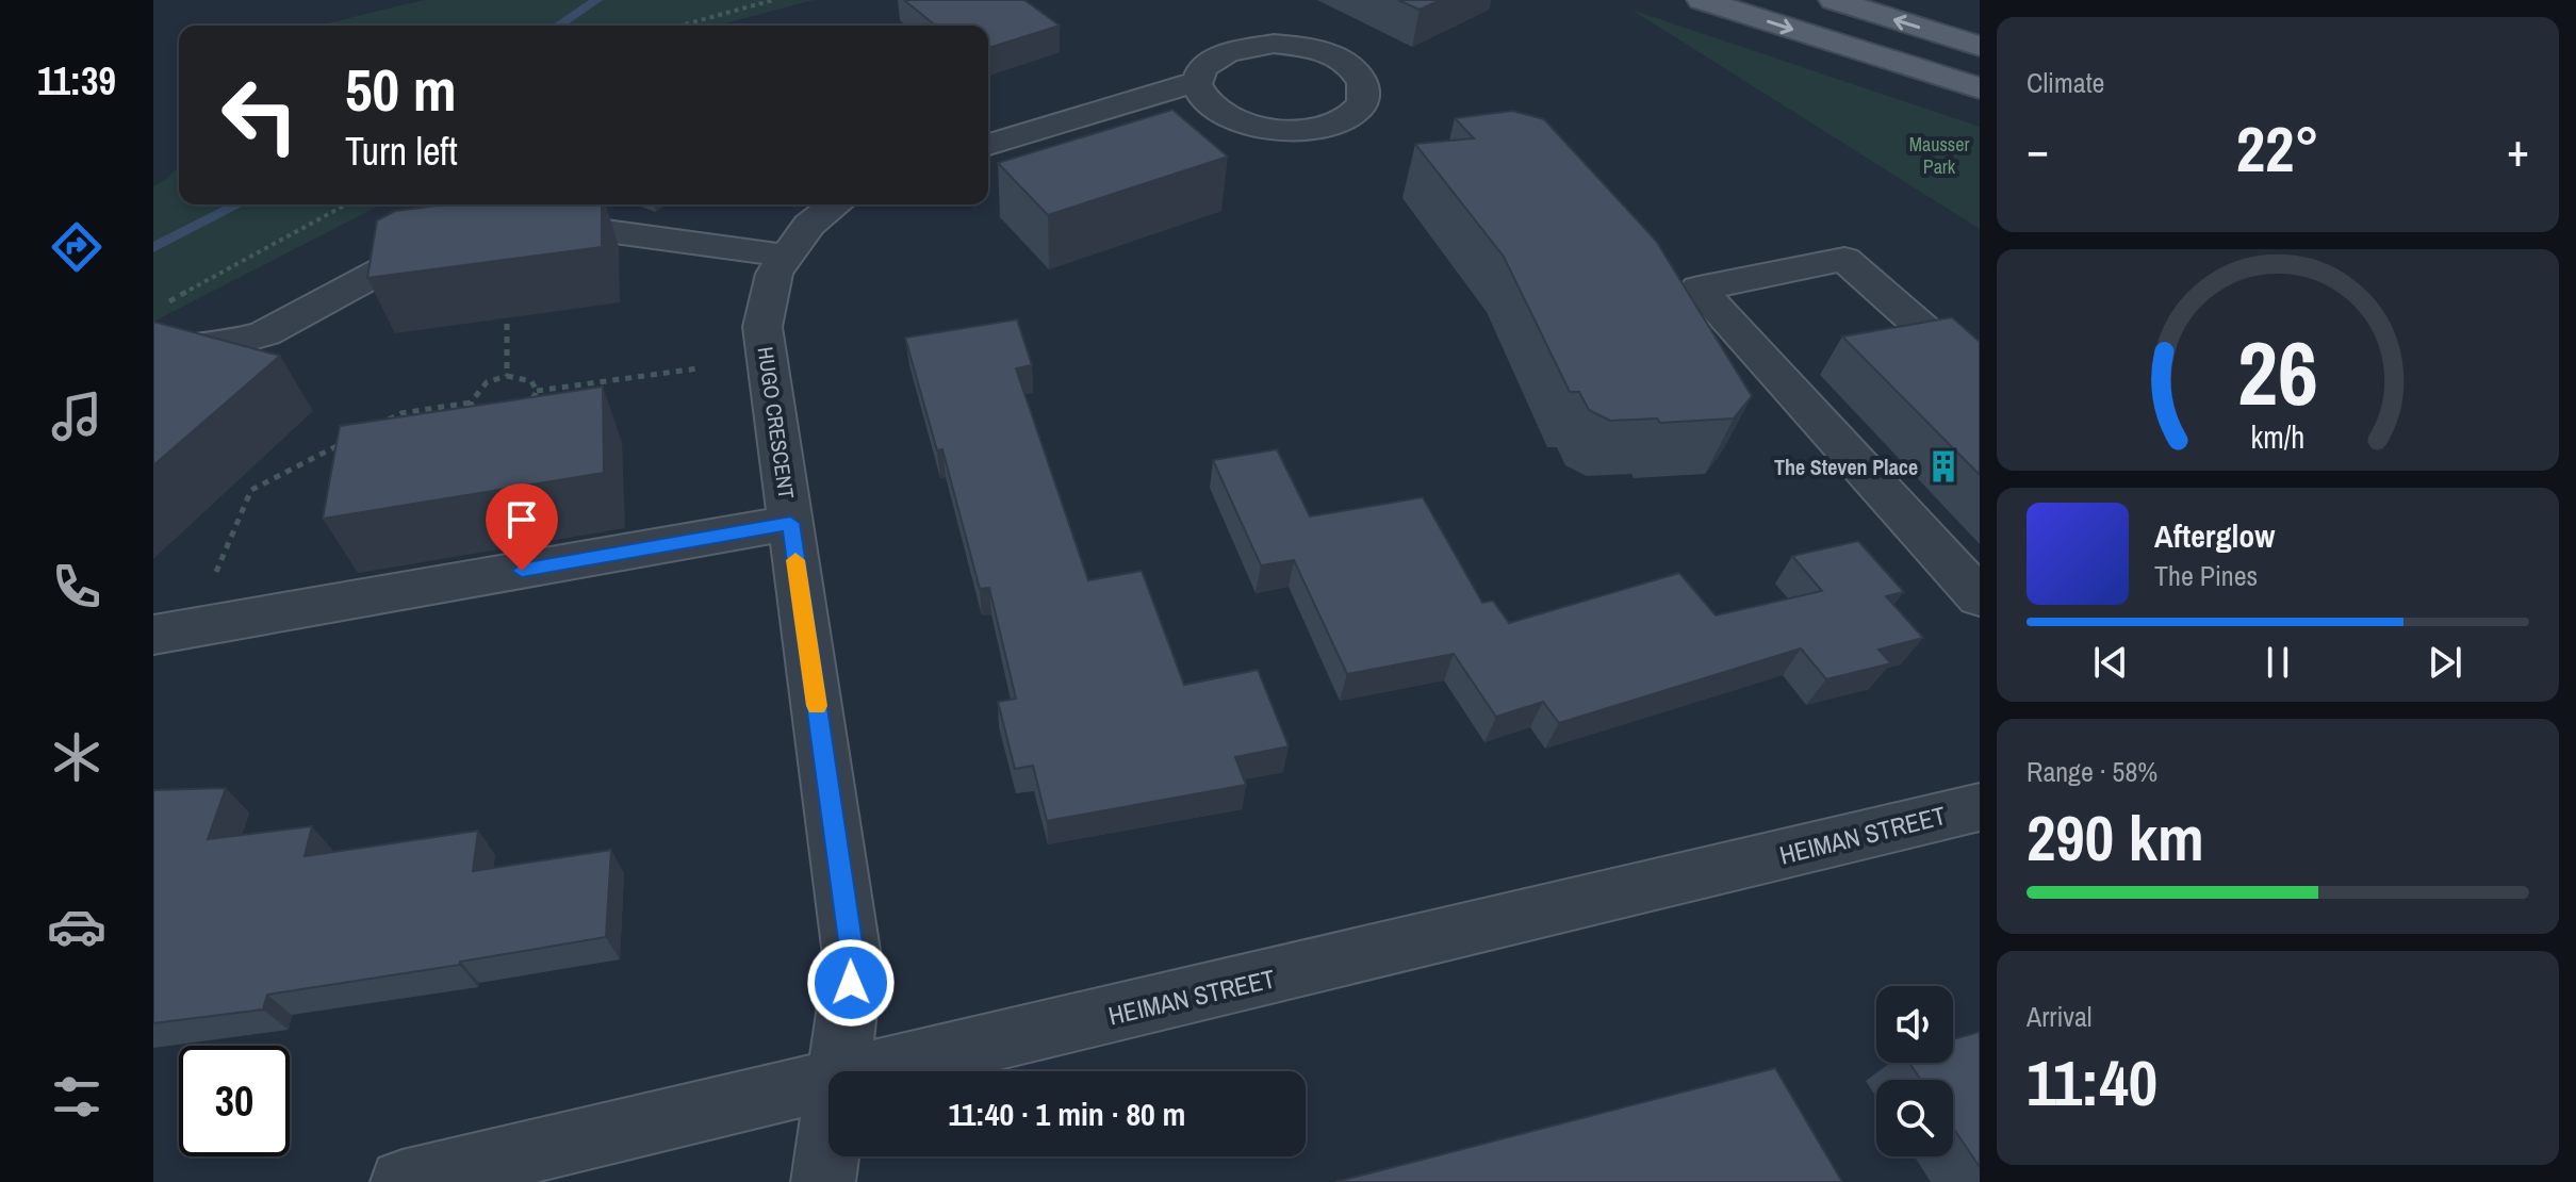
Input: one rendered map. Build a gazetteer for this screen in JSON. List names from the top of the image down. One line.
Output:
{"streets":{"street":["HUGO CRESCENT","HEIMAN STREET"]},"parks":["Mausser Park"],"places":{"building":["The Steven Place"]},"page":{"tabs":"11:39","tile":["Climate",["Range · 58%","290 km"],["Arrival","11:40"]],"turn":["50 m","Turn left"],"heat":["−","22°","+"],"song":["Afterglow","The Pines"],"limit":"30","trip":"11:40 · 1 min · 80 m","gauge":["26","km/h"]}}
